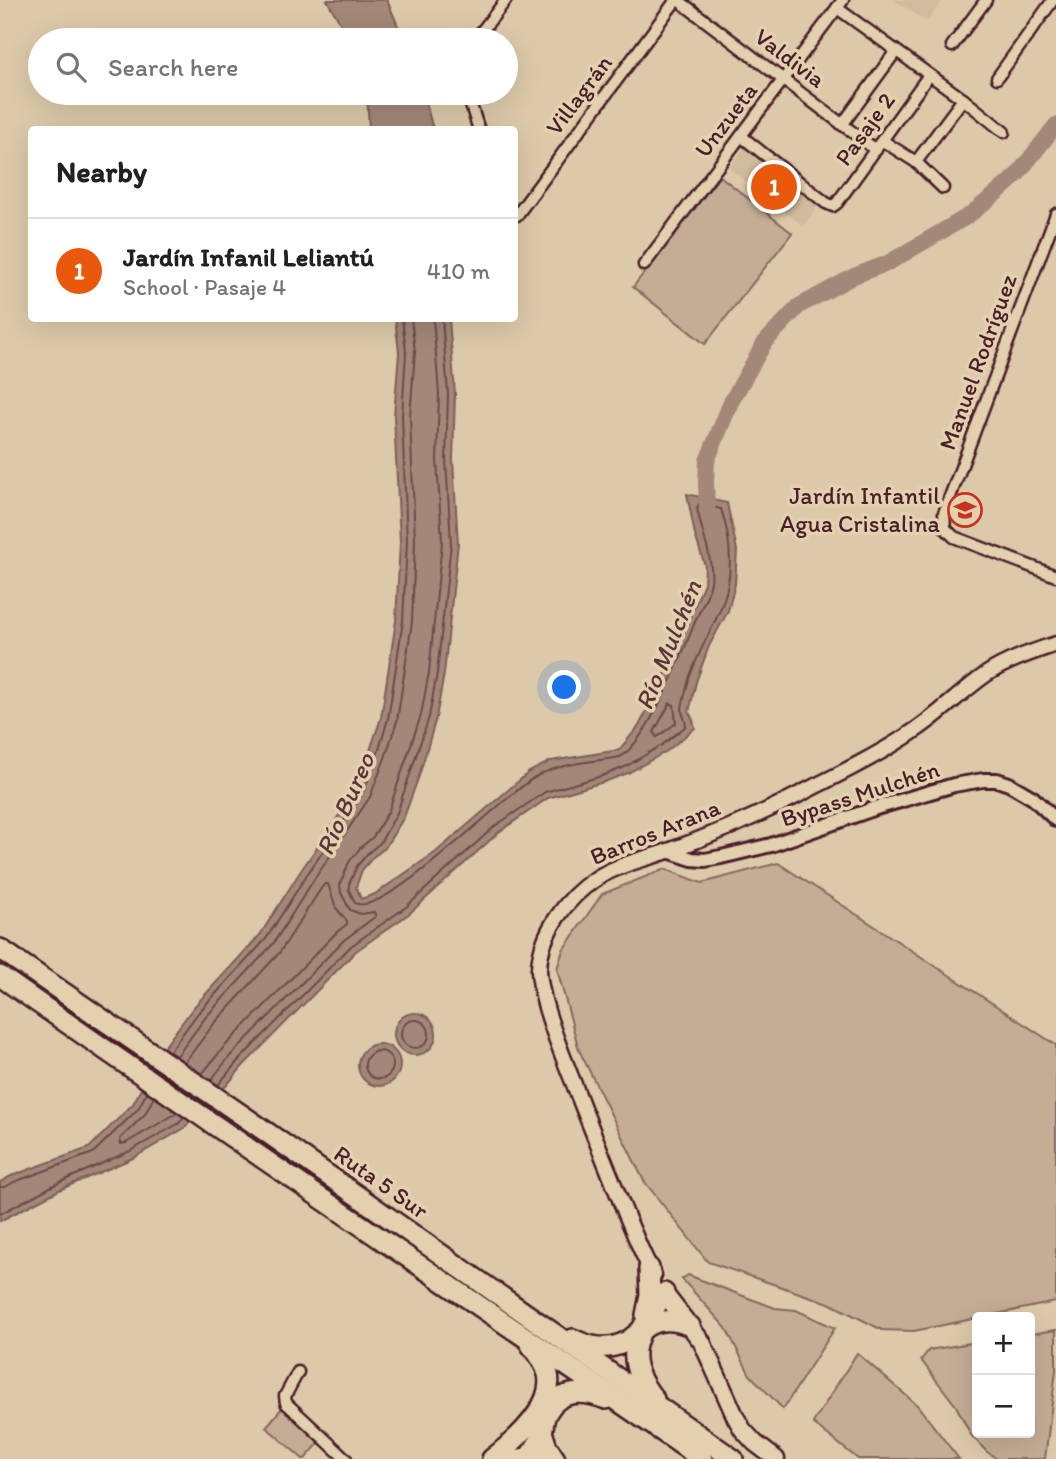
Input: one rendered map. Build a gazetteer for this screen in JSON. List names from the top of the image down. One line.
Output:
{"streets":{"highway":["Ruta 5 Sur"],"main road":["Barros Arana"],"street":["Valdivia","Villagrán","Unzueta","Pasaje 2","Manuel Rodríguez","Bypass Mulchén"]},"crossings":[["Valdivia","Villagrán"],["Valdivia","Unzueta"],["Valdivia","Pasaje 2"],["Unzueta","Pasaje 2"],["Bypass Mulchén","Barros Arana"]],"water":["Río Mulchén","Río Bureo"],"places":{"school or university":["Jardín Infantil Agua Cristalina"]},"page":{"search":"Search here","heading":"Nearby","pins":"1","list":[{"mark":"1","name":"Jardín Infanil Leliantú","note":"School · Pasaje 4","value":"410 m"}],"map_buttons":["+","−"]}}
